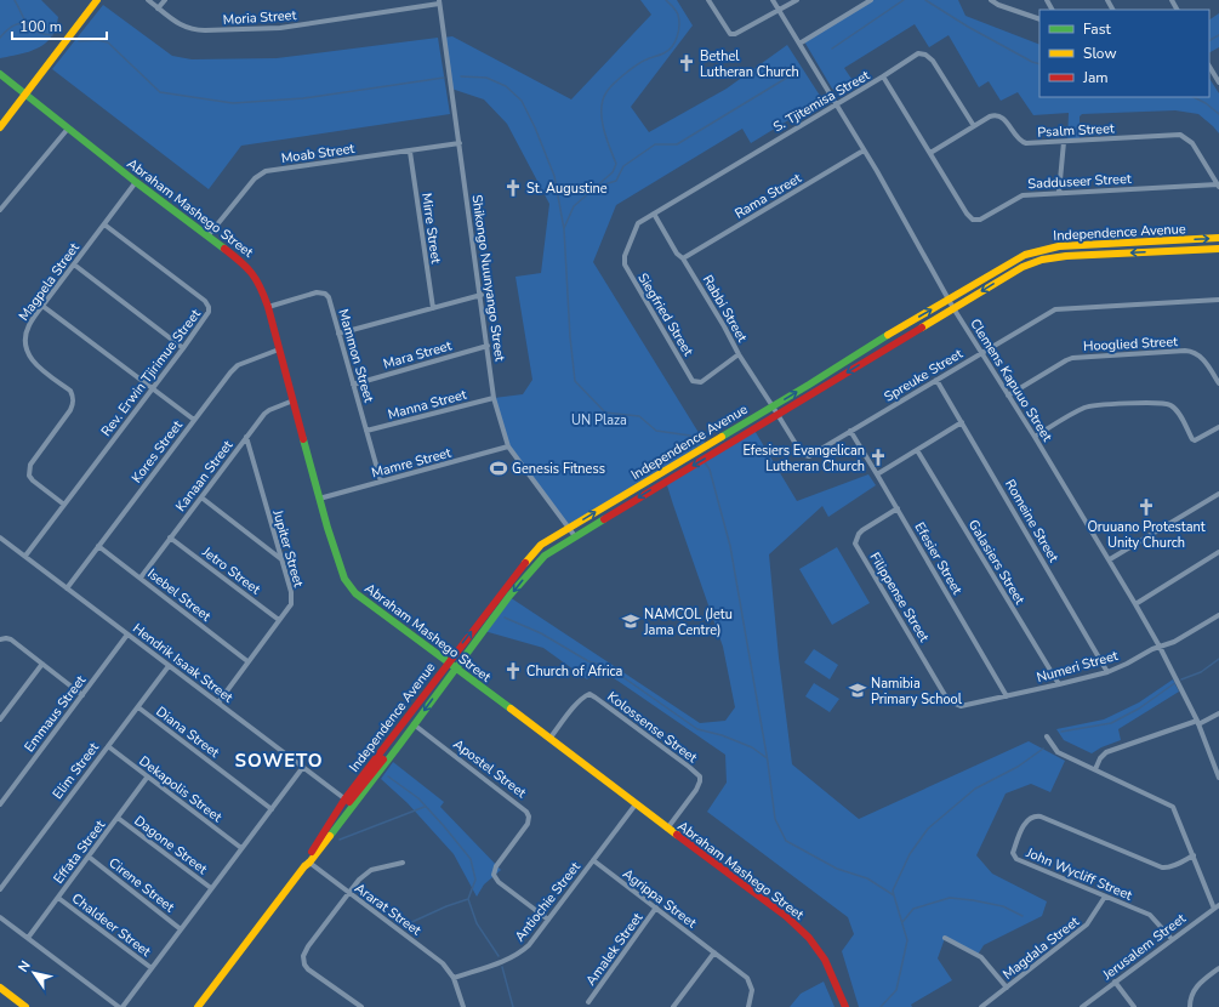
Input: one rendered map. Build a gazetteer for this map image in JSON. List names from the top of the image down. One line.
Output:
{"streets":{"main road":["Abraham Mashego Street","Independence Avenue"],"street":["Moria Street","S. Tjitemisa Street","Psalm Street","Moab Street","Sadduseer Street","Rama Street","Mirre Street","Shikongo Nuunyango Street","Magpela Street","Rabbi Street","Siegfried Street","Hooglied Street","Mara Street","Mammon Street","Rev. Erwin Tjirimue Street","Spreuke Street","Clemens Kapuuo Street","Manna Street","Kores Street","Mamre Street","Kanaan Street","Romeine Street","Jupiter Street","Efesier Street","Galasiers Street","Jetro Street","Isebel Street","Filippense Street","Hendrik Isaak Street","Numeri Street","Emmaus Street","Kolossense Street","Diana Street","Apostel Street","Elim Street","Dekapolis Street","Dagone Street","Effata Street","John Wycliff Street","Cirene Street","Agrippa Street","Antiochie Street","Ararat Street","Chaldeer Street","Jerusalem Street","Magdala Street","Amalek Street"]},"crossings":[["Moria Street","Shikongo Nuunyango Street"],["S. Tjitemisa Street","Psalm Street"],["S. Tjitemisa Street","Sadduseer Street"],["S. Tjitemisa Street","Rabbi Street"],["S. Tjitemisa Street","Siegfried Street"],["S. Tjitemisa Street","Clemens Kapuuo Street"],["Psalm Street","Sadduseer Street"],["Moab Street","Abraham Mashego Street"],["Moab Street","Mirre Street"],["Moab Street","Shikongo Nuunyango Street"],["Rama Street","Rabbi Street"],["Rama Street","Clemens Kapuuo Street"],["Abraham Mashego Street","Independence Avenue"],["Abraham Mashego Street","Magpela Street"],["Abraham Mashego Street","Mammon Street"],["Abraham Mashego Street","Kores Street"],["Abraham Mashego Street","Mamre Street"],["Abraham Mashego Street","Kanaan Street"],["Abraham Mashego Street","Kolossense Street"],["Abraham Mashego Street","Antiochie Street"],["Independence Avenue","Shikongo Nuunyango Street"],["Independence Avenue","Rabbi Street"],["Independence Avenue","Spreuke Street"],["Independence Avenue","Clemens Kapuuo Street"],["Independence Avenue","Hendrik Isaak Street"],["Independence Avenue","Apostel Street"],["Independence Avenue","Ararat Street"],["Shikongo Nuunyango Street","Mara Street"],["Shikongo Nuunyango Street","Manna Street"],["Shikongo Nuunyango Street","Mamre Street"],["Magpela Street","Rev. Erwin Tjirimue Street"],["Rabbi Street","Siegfried Street"],["Rabbi Street","Spreuke Street"],["Hooglied Street","Clemens Kapuuo Street"],["Mara Street","Mammon Street"],["Mammon Street","Manna Street"],["Mammon Street","Mamre Street"],["Rev. Erwin Tjirimue Street","Hendrik Isaak Street"],["Spreuke Street","Clemens Kapuuo Street"],["Spreuke Street","Romeine Street"],["Spreuke Street","Efesier Street"],["Clemens Kapuuo Street","Numeri Street"],["Kores Street","Isebel Street"],["Kores Street","Hendrik Isaak Street"],["Kanaan Street","Jupiter Street"],["Kanaan Street","Jetro Street"],["Kanaan Street","Isebel Street"],["Romeine Street","Numeri Street"],["Jupiter Street","Jetro Street"],["Jupiter Street","Isebel Street"],["Jupiter Street","Hendrik Isaak Street"],["Efesier Street","Filippense Street"],["Efesier Street","Numeri Street"],["Galasiers Street","Numeri Street"],["Filippense Street","Numeri Street"],["Hendrik Isaak Street","Emmaus Street"],["Hendrik Isaak Street","Elim Street"],["Diana Street","Elim Street"],["Apostel Street","Antiochie Street"],["Elim Street","Dekapolis Street"],["Dekapolis Street","Effata Street"],["Dagone Street","Effata Street"],["Effata Street","Cirene Street"],["Effata Street","Chaldeer Street"],["John Wycliff Street","Jerusalem Street"],["John Wycliff Street","Magdala Street"],["Agrippa Street","Antiochie Street"],["Agrippa Street","Amalek Street"],["Antiochie Street","Ararat Street"]],"districts":["SOWETO"],"parks":["UN Plaza"],"places":{"church":["Bethel Lutheran Church","St. Augustine","Efesiers Evangelican Lutheran Church","Oruuano Protestant Unity Church","Church of Africa"],"sports":["Genesis Fitness"],"school or university":["NAMCOL (Jetu Jama Centre)","Namibia Primary School"]},"legend":["Fast","Slow","Jam"],"scale_bar":"100 m","north":"top left"}
